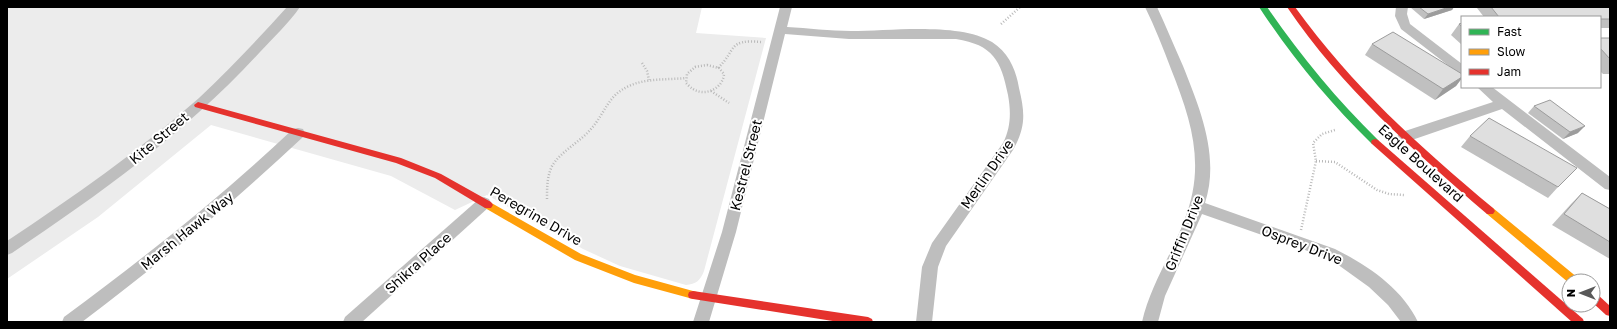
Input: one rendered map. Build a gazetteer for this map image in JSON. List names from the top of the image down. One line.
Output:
{"streets":{"street":["Kite Street","Eagle Boulevard","Kestrel Street","Merlin Drive","Peregrine Drive","Marsh Hawk Way","Griffin Drive","Osprey Drive","Shikra Place"]},"crossings":[["Kite Street","Peregrine Drive"],["Kestrel Street","Merlin Drive"],["Kestrel Street","Peregrine Drive"],["Peregrine Drive","Marsh Hawk Way"],["Peregrine Drive","Shikra Place"],["Griffin Drive","Osprey Drive"]],"legend":["Fast","Slow","Jam"],"north":"left"}
